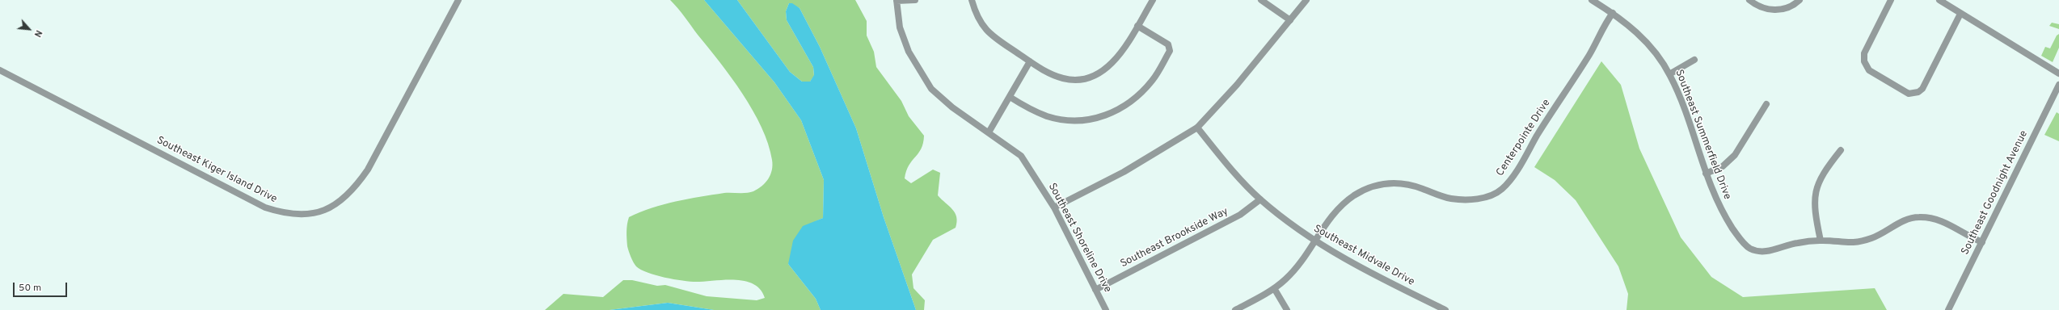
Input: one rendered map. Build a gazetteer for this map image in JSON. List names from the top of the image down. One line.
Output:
{"streets":{"street":["Southeast Summerfield Drive","Centerpointe Drive","Southeast Kiger Island Drive","Southeast Goodnight Avenue","Southeast Shoreline Drive","Southeast Brookside Way","Southeast Midvale Drive"]},"crossings":[["Southeast Summerfield Drive","Centerpointe Drive"],["Southeast Summerfield Drive","Southeast Goodnight Avenue"],["Centerpointe Drive","Southeast Midvale Drive"],["Southeast Shoreline Drive","Southeast Brookside Way"],["Southeast Brookside Way","Southeast Midvale Drive"]],"scale_bar":"50 m","north":"bottom right"}
